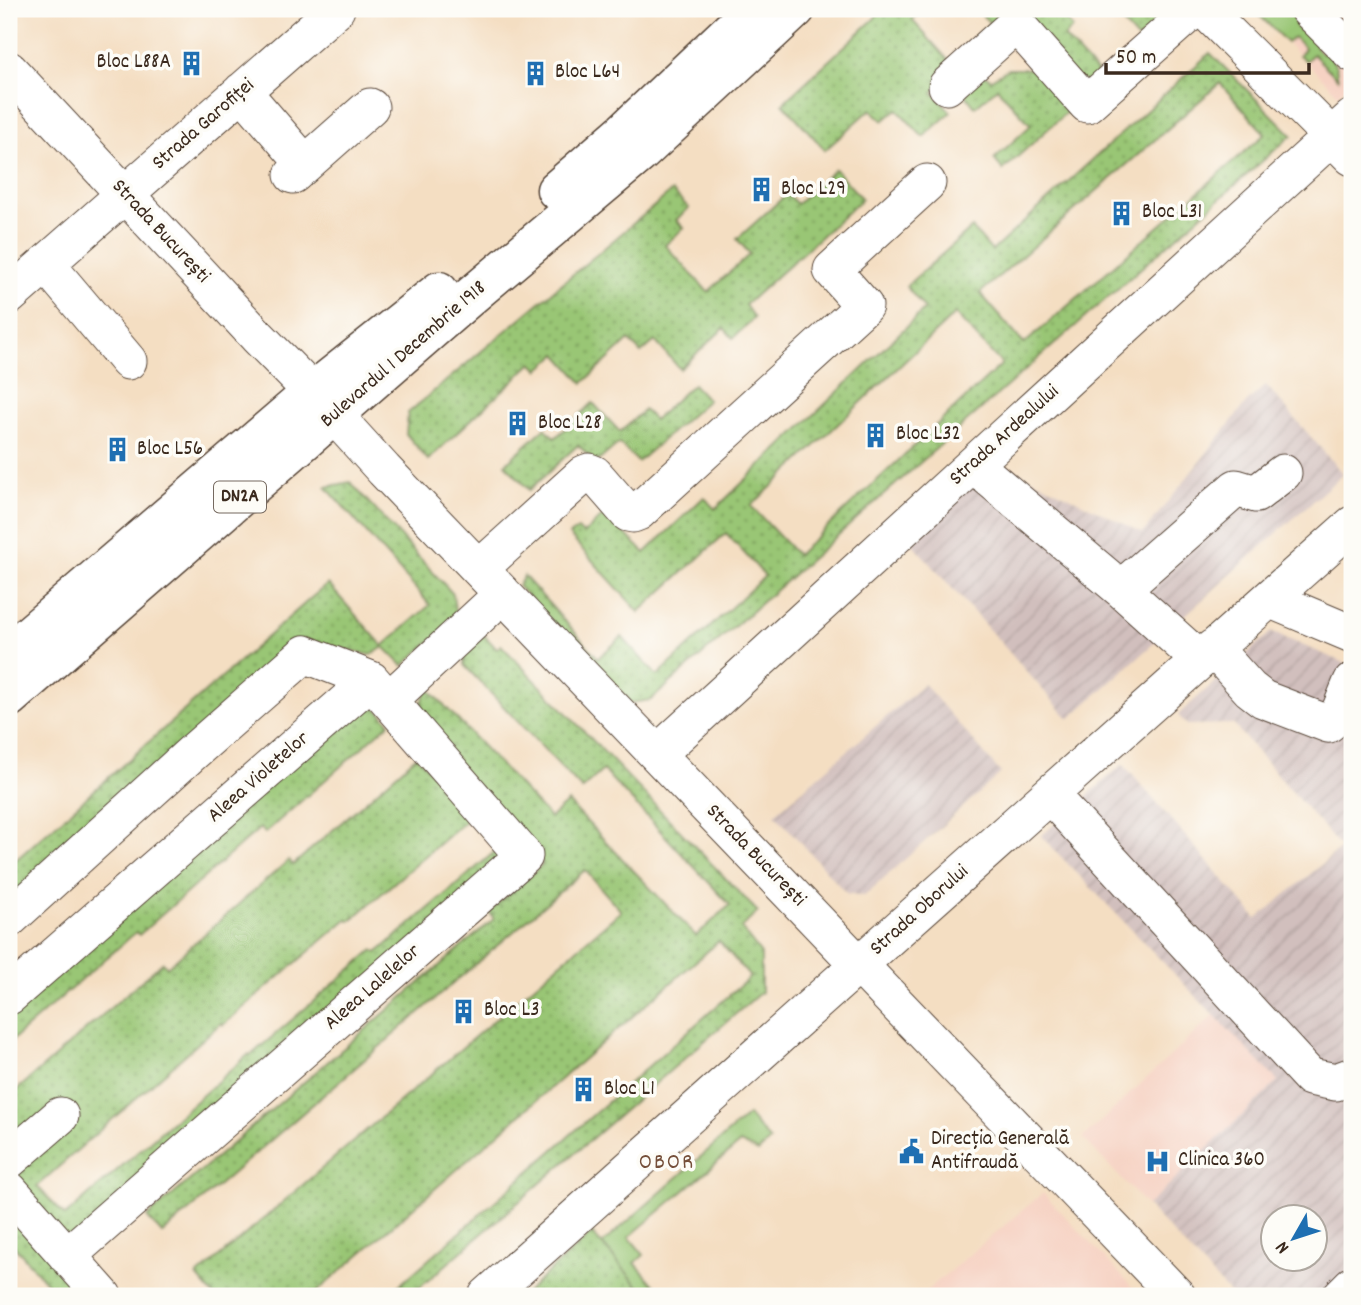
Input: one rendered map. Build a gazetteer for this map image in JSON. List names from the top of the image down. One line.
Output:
{"streets":{"main road":["Bulevardul 1 Decembrie 1918","DN2A"],"street":["Strada Garofiței","Strada București","Strada Ardealului","Aleea Violetelor","Strada Oborului","Aleea Lalelelor"]},"crossings":[["Strada Garofiței","Strada București"],["Strada București","Bulevardul 1 Decembrie 1918"],["Strada București","Strada Ardealului"],["Strada București","Aleea Violetelor"],["Strada București","Strada Oborului"],["Aleea Violetelor","Aleea Lalelelor"]],"districts":["OBOR"],"places":{"building":["Bloc L88A","Bloc L64","Bloc L29","Bloc L31","Bloc L28","Bloc L32","Bloc L56","Bloc L3","Bloc L1"],"public building":["Direcția Generală Antifraudă"],"hospital":["Clinica 360"]},"scale_bar":"50 m","north":"bottom left"}
